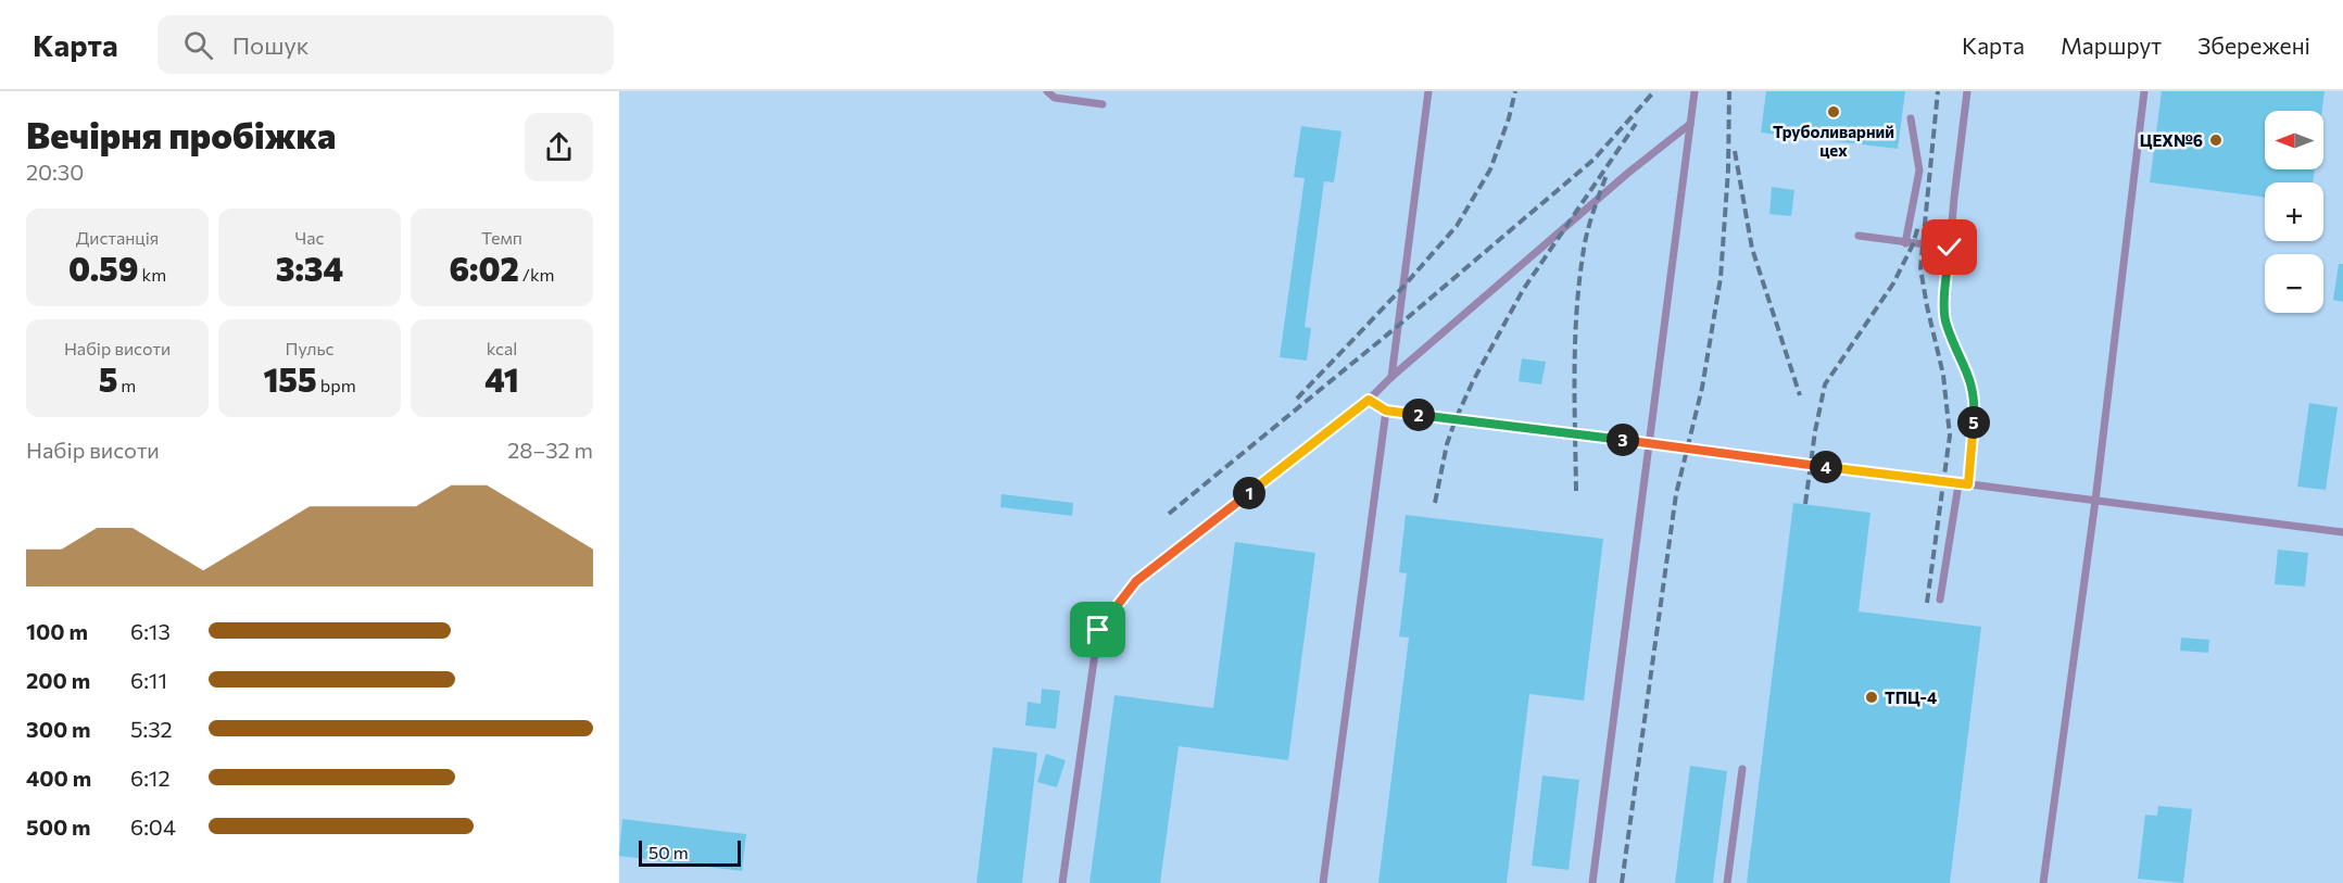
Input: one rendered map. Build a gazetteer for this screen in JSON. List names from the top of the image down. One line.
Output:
{"places":["Труболиварний цех","ЦЕХ№6","ТПЦ-4"],"scale_bar":"50 m","north":"left","page":{"header":"Карта","search":"Пошук","nav":["Карта","Маршрут","Збережені"],"heading":["Вечірня пробіжка","20:30"],"map_buttons":["+","−"],"stats":[["Дистанція","0.59 km"],["Час","3:34"],["Темп","6:02 /km"],["Набір висоти","5 m"],["Пульс","155 bpm"],["kcal","41"]],"pins":["2","5","3","4","1"],"chart":["Набір висоти","28–32 m"],"list":[{"name":"100 m","note":"6:13"},{"name":"200 m","note":"6:11"},{"name":"300 m","note":"5:32"},{"name":"400 m","note":"6:12"},{"name":"500 m","note":"6:04"}],"scale":"50 m"}}
